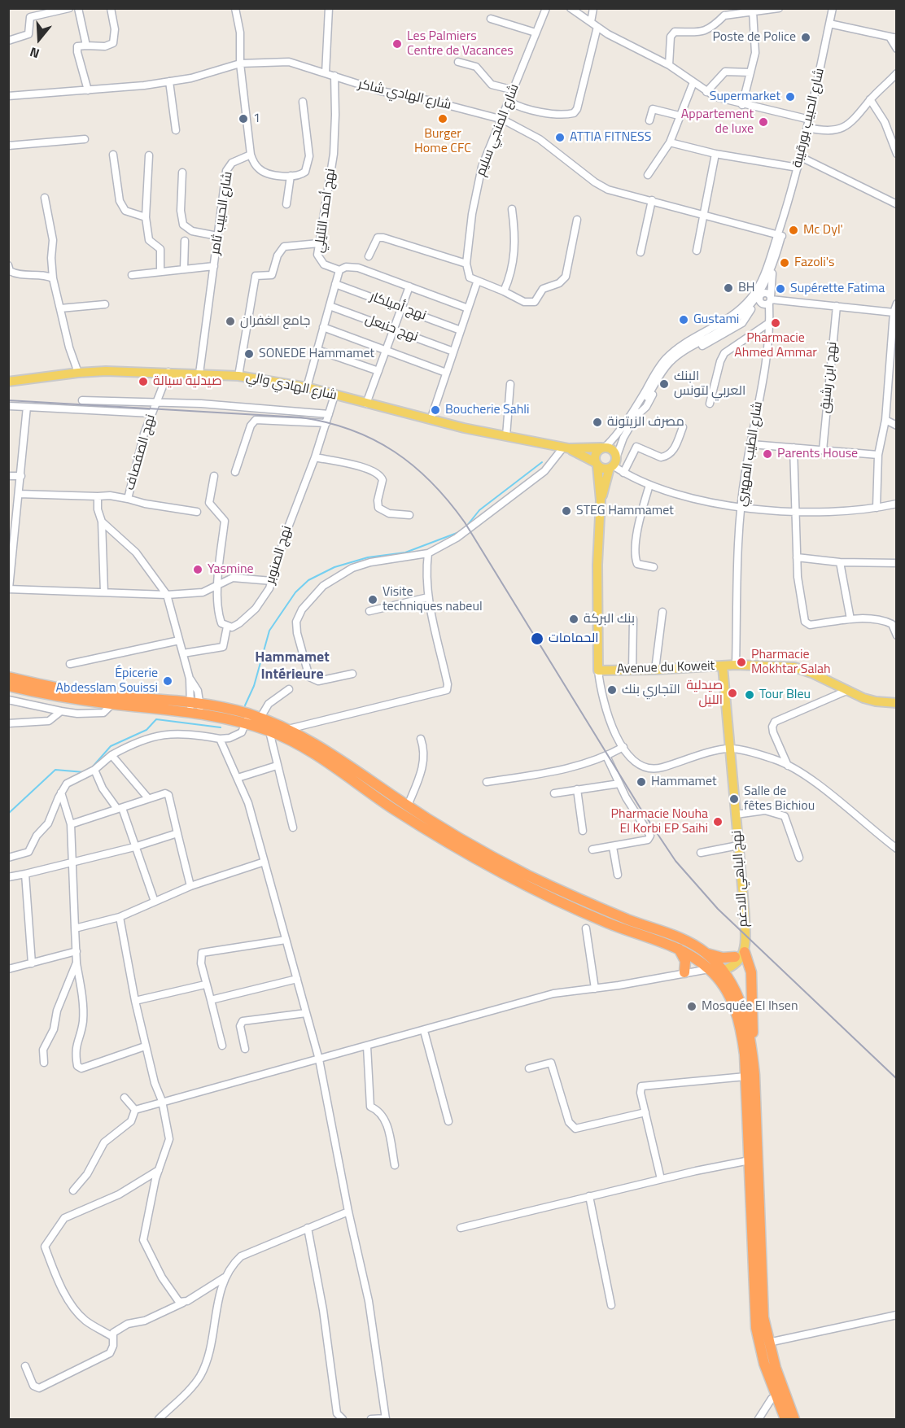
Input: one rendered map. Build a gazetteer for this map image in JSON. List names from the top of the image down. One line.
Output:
{"streets":{"main road":["شارع الهادي والي","Avenue du Koweit","نهج الباهي الادغم"],"street":["شارع الهادي شاكر","شارع الحبيب بورقيبة","شارع المنجي سليم","نهج أحمد التليلي","شارع الحبيب ثامر","نهج أميلكار","نهج حنبعل","نهج ابن رشيق","نهج الصفصاف","شارع الطيب المهيري","نهج الصنوبر"]},"crossings":[["شارع الهادي شاكر","شارع الحبيب بورقيبة"],["شارع الهادي شاكر","شارع المنجي سليم"],["شارع الهادي شاكر","نهج أحمد التليلي"],["شارع الحبيب بورقيبة","شارع الطيب المهيري"],["نهج أحمد التليلي","نهج أميلكار"],["نهج أحمد التليلي","نهج حنبعل"],["نهج أحمد التليلي","شارع الهادي والي"],["شارع الحبيب ثامر","شارع الهادي والي"],["شارع الهادي والي","نهج الصفصاف"],["شارع الهادي والي","نهج الصنوبر"],["شارع الطيب المهيري","Avenue du Koweit"],["Avenue du Koweit","نهج الباهي الادغم"]],"districts":["Hammamet Intérieure"],"places":["Poste de Police","Les Palmiers Centre de Vacances","Supermarket","1","Burger Home CFC","Appartement de luxe","ATTIA FITNESS","Mc Dyl'","Fazoli's","BH","Supérette Fatima","Gustami","جامع الغفران","Pharmacie Ahmed Ammar","SONEDE Hammamet","صيدلية سيالة","البنك العربي لتونس","Boucherie Sahli","مصرف الزيتونة","Parents House","STEG Hammamet","Yasmine","Visite techniques nabeul","بنك البركة","الحمامات","Pharmacie Mokhtar Salah","Épicerie Abdesslam Souissi","التجاري بنك","صيدلية الليل","Tour Bleu","Hammamet","Salle de fêtes Bichiou","Pharmacie Nouha El Korbi EP Saihi","Mosquée El Ihsen"],"north":"bottom"}
